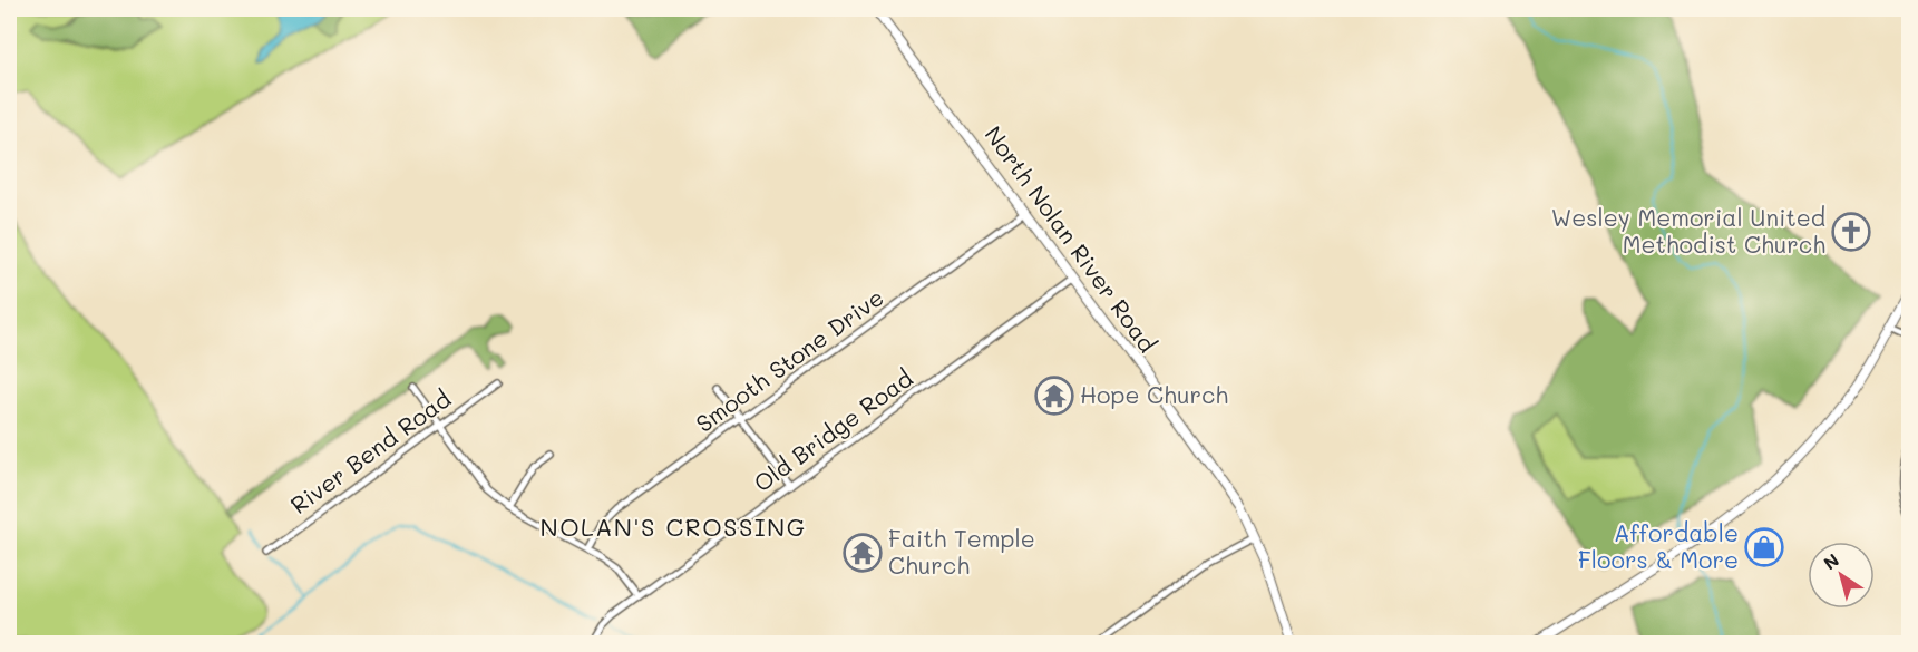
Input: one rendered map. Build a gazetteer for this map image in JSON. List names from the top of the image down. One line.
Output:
{"streets":{"main road":["North Nolan River Road"],"street":["Smooth Stone Drive","Old Bridge Road","River Bend Road"]},"crossings":[["North Nolan River Road","Smooth Stone Drive"],["North Nolan River Road","Old Bridge Road"]],"districts":["NOLAN'S CROSSING"],"places":{"church":["Wesley Memorial United Methodist Church"],"temple":["Hope Church","Faith Temple Church"],"shop":["Affordable Floors & More"]},"north":"top left"}
